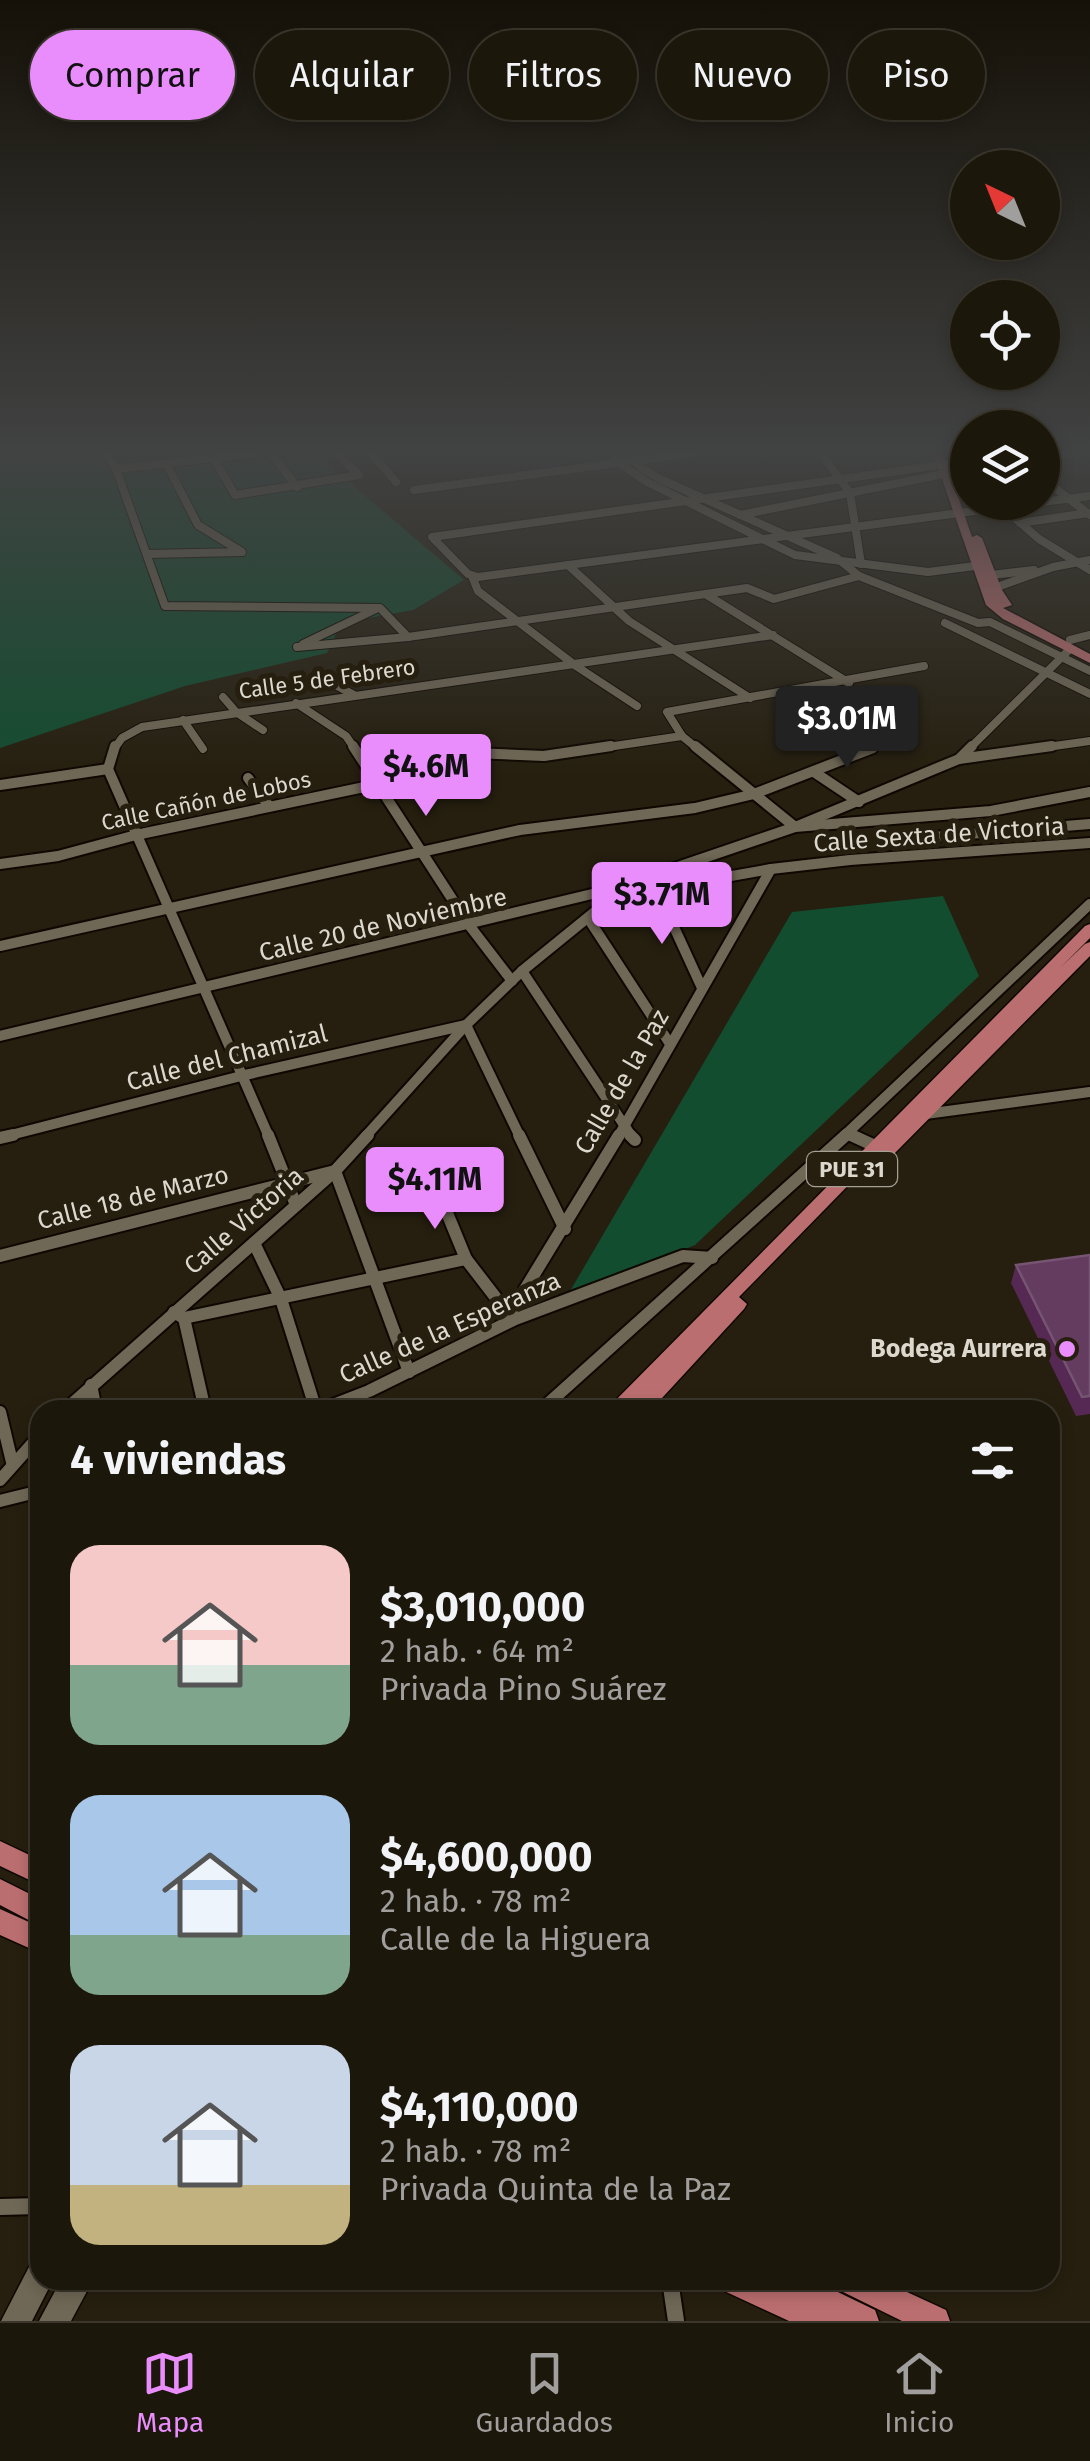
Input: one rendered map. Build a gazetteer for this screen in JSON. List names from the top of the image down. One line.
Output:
{"streets":{"main road":["PUE 31"],"street":["Calle 5 de Febrero","Calle Cañón de Lobos","Calle Sexta de Victoria","Calle 20 de Noviembre","Calle del Chamizal","Calle de la Paz","Calle 18 de Marzo","Calle Victoria","Calle de la Esperanza"]},"crossings":[["Calle Sexta de Victoria","Calle 20 de Noviembre"],["Calle Sexta de Victoria","Calle de la Paz"],["Calle Sexta de Victoria","Calle Victoria"],["Calle 20 de Noviembre","Calle Victoria"],["Calle del Chamizal","Calle Victoria"],["Calle de la Paz","Calle de la Esperanza"],["Calle 18 de Marzo","Calle Victoria"]],"places":["Bodega Aurrera"],"north":"top left","page":{"chip":["Comprar","Alquilar","Filtros","Nuevo","Piso"],"price":["$3.01M","$4.6M","$3.71M","$4.11M"],"heading":"4 viviendas","list":[{"name":"$3,010,000","note":"2 hab. · 64 m² · Privada Pino Suárez"},{"name":"$4,600,000","note":"2 hab. · 78 m² · Calle de la Higuera"},{"name":"$4,110,000","note":"2 hab. · 78 m² · Privada Quinta de la Paz"}],"tabs":["Mapa","Guardados","Inicio"]}}
